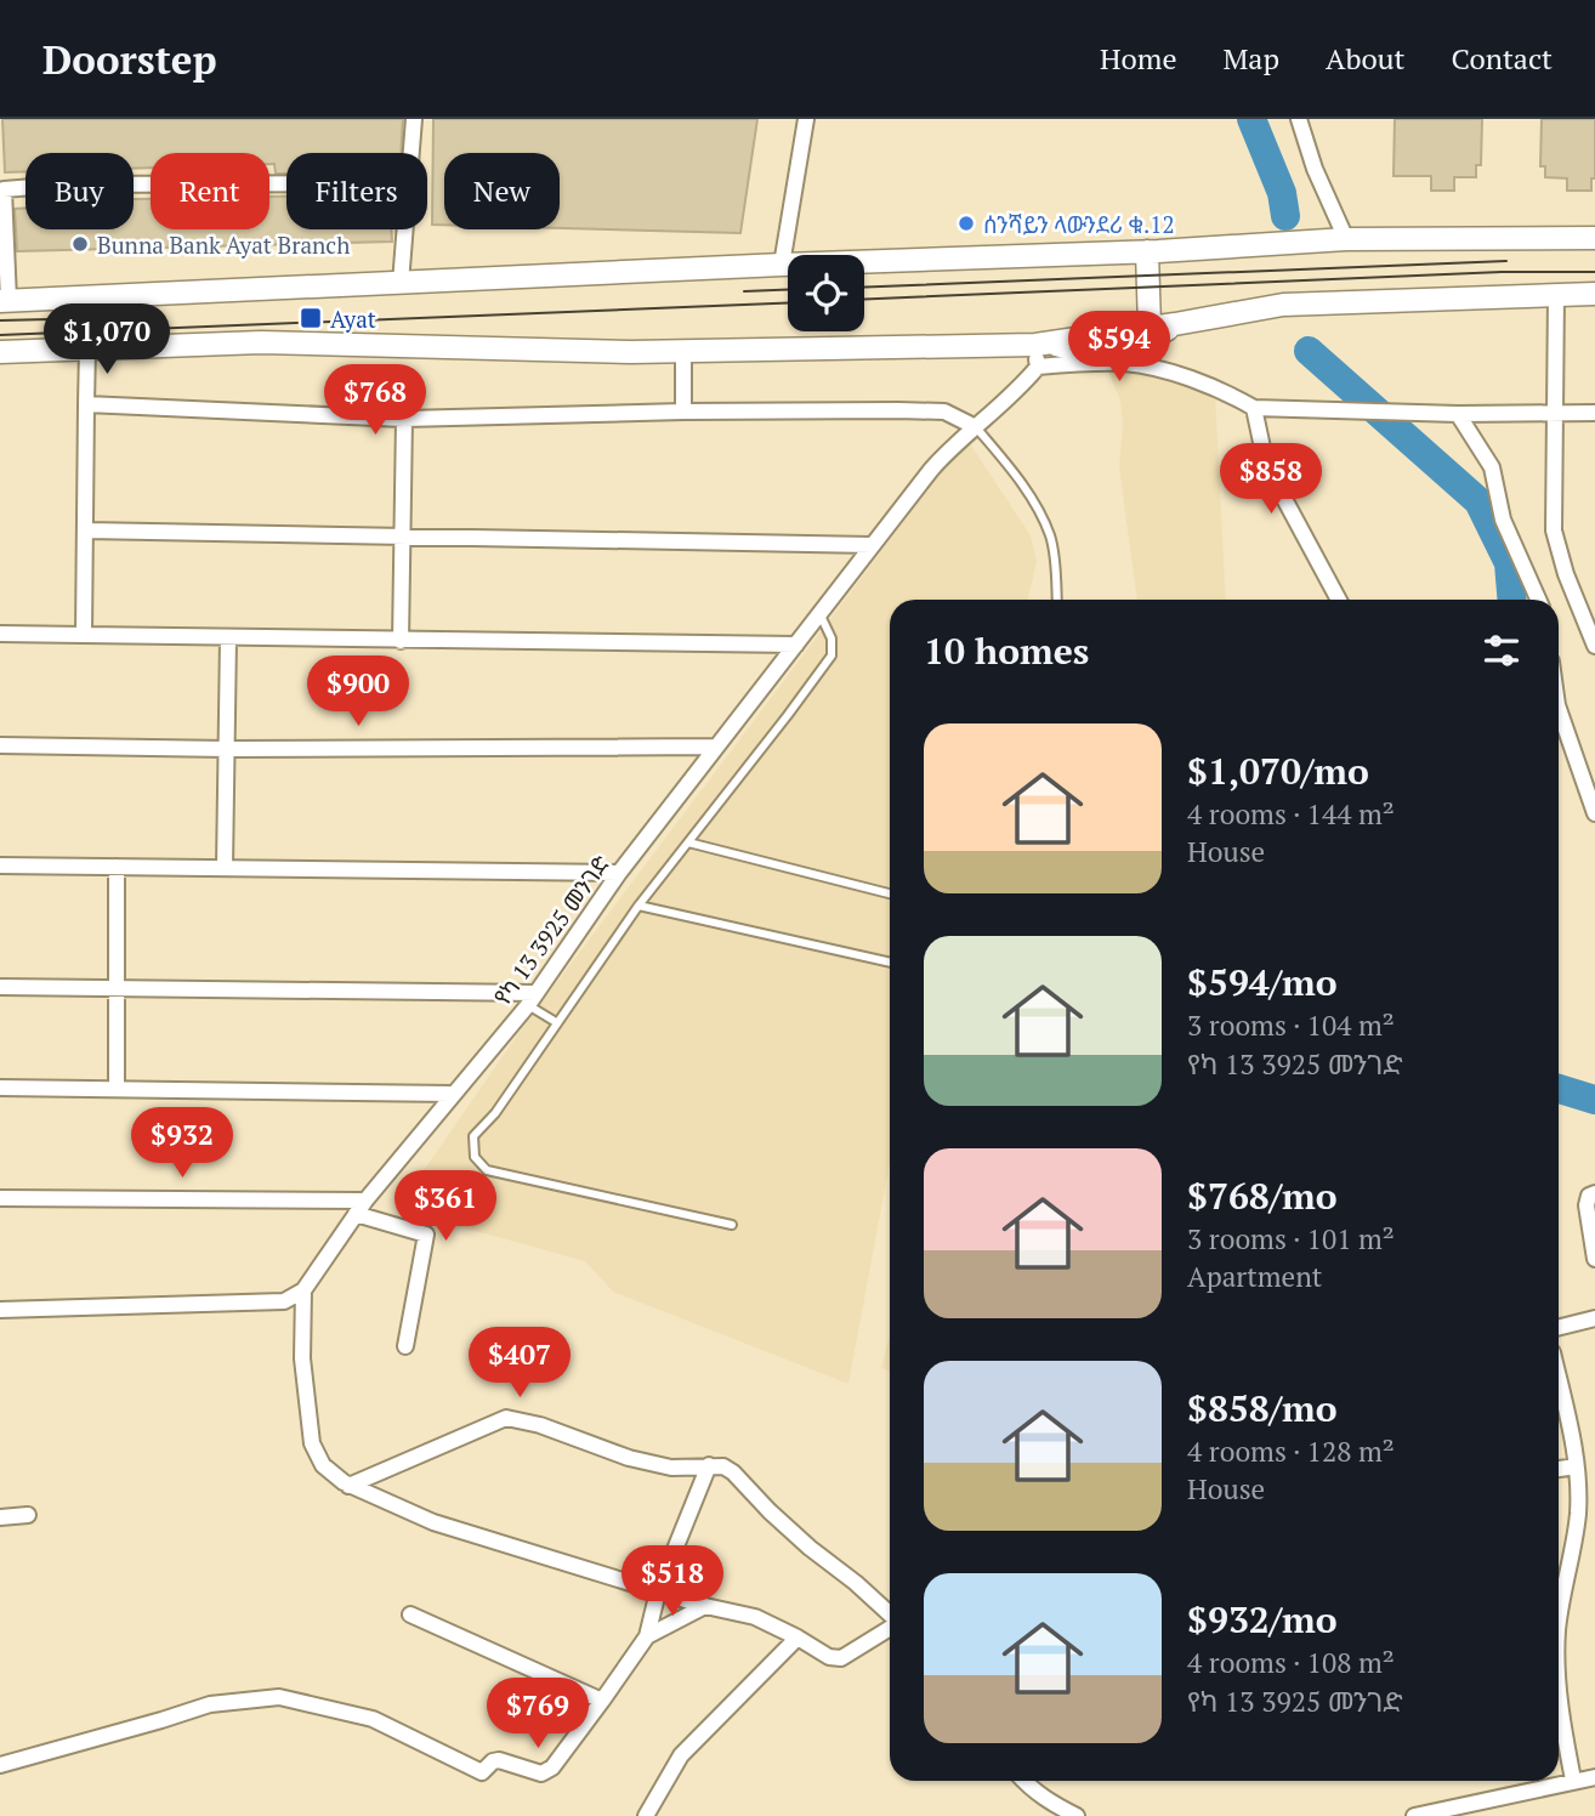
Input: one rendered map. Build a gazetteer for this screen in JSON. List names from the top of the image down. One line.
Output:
{"streets":{"street":["የካ 13 3925 መንገድ"]},"places":{"other":["ሰንሻይን ላውንደሪ ቁ.12","Bunna Bank Ayat Branch"],"transit":["Ayat"]},"page":{"header":"Doorstep","nav":["Home","Map","About","Contact"],"chip":["Buy","Rent","Filters","New"],"price":["$1,070","$594","$768","$858","$900","$932","$361","$407","$518","$769"],"heading":"10 homes","list":[{"name":"$1,070/mo","note":"4 rooms · 144 m² · House"},{"name":"$594/mo","note":"3 rooms · 104 m² · የካ 13 3925 መንገድ"},{"name":"$768/mo","note":"3 rooms · 101 m² · Apartment"},{"name":"$858/mo","note":"4 rooms · 128 m² · House"},{"name":"$932/mo","note":"4 rooms · 108 m² · የካ 13 3925 መንገድ"}]}}
